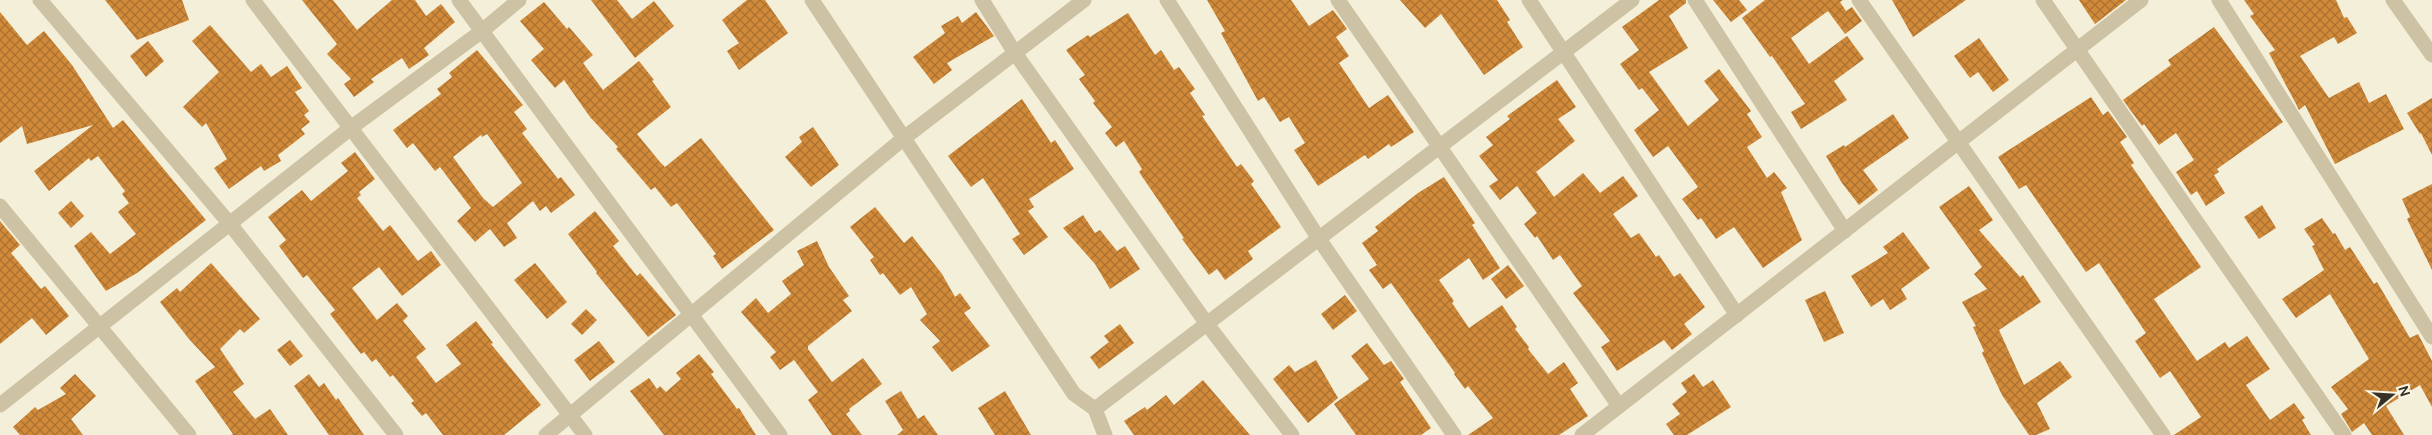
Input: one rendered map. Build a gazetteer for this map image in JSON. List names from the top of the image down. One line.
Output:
{"north":"right"}
